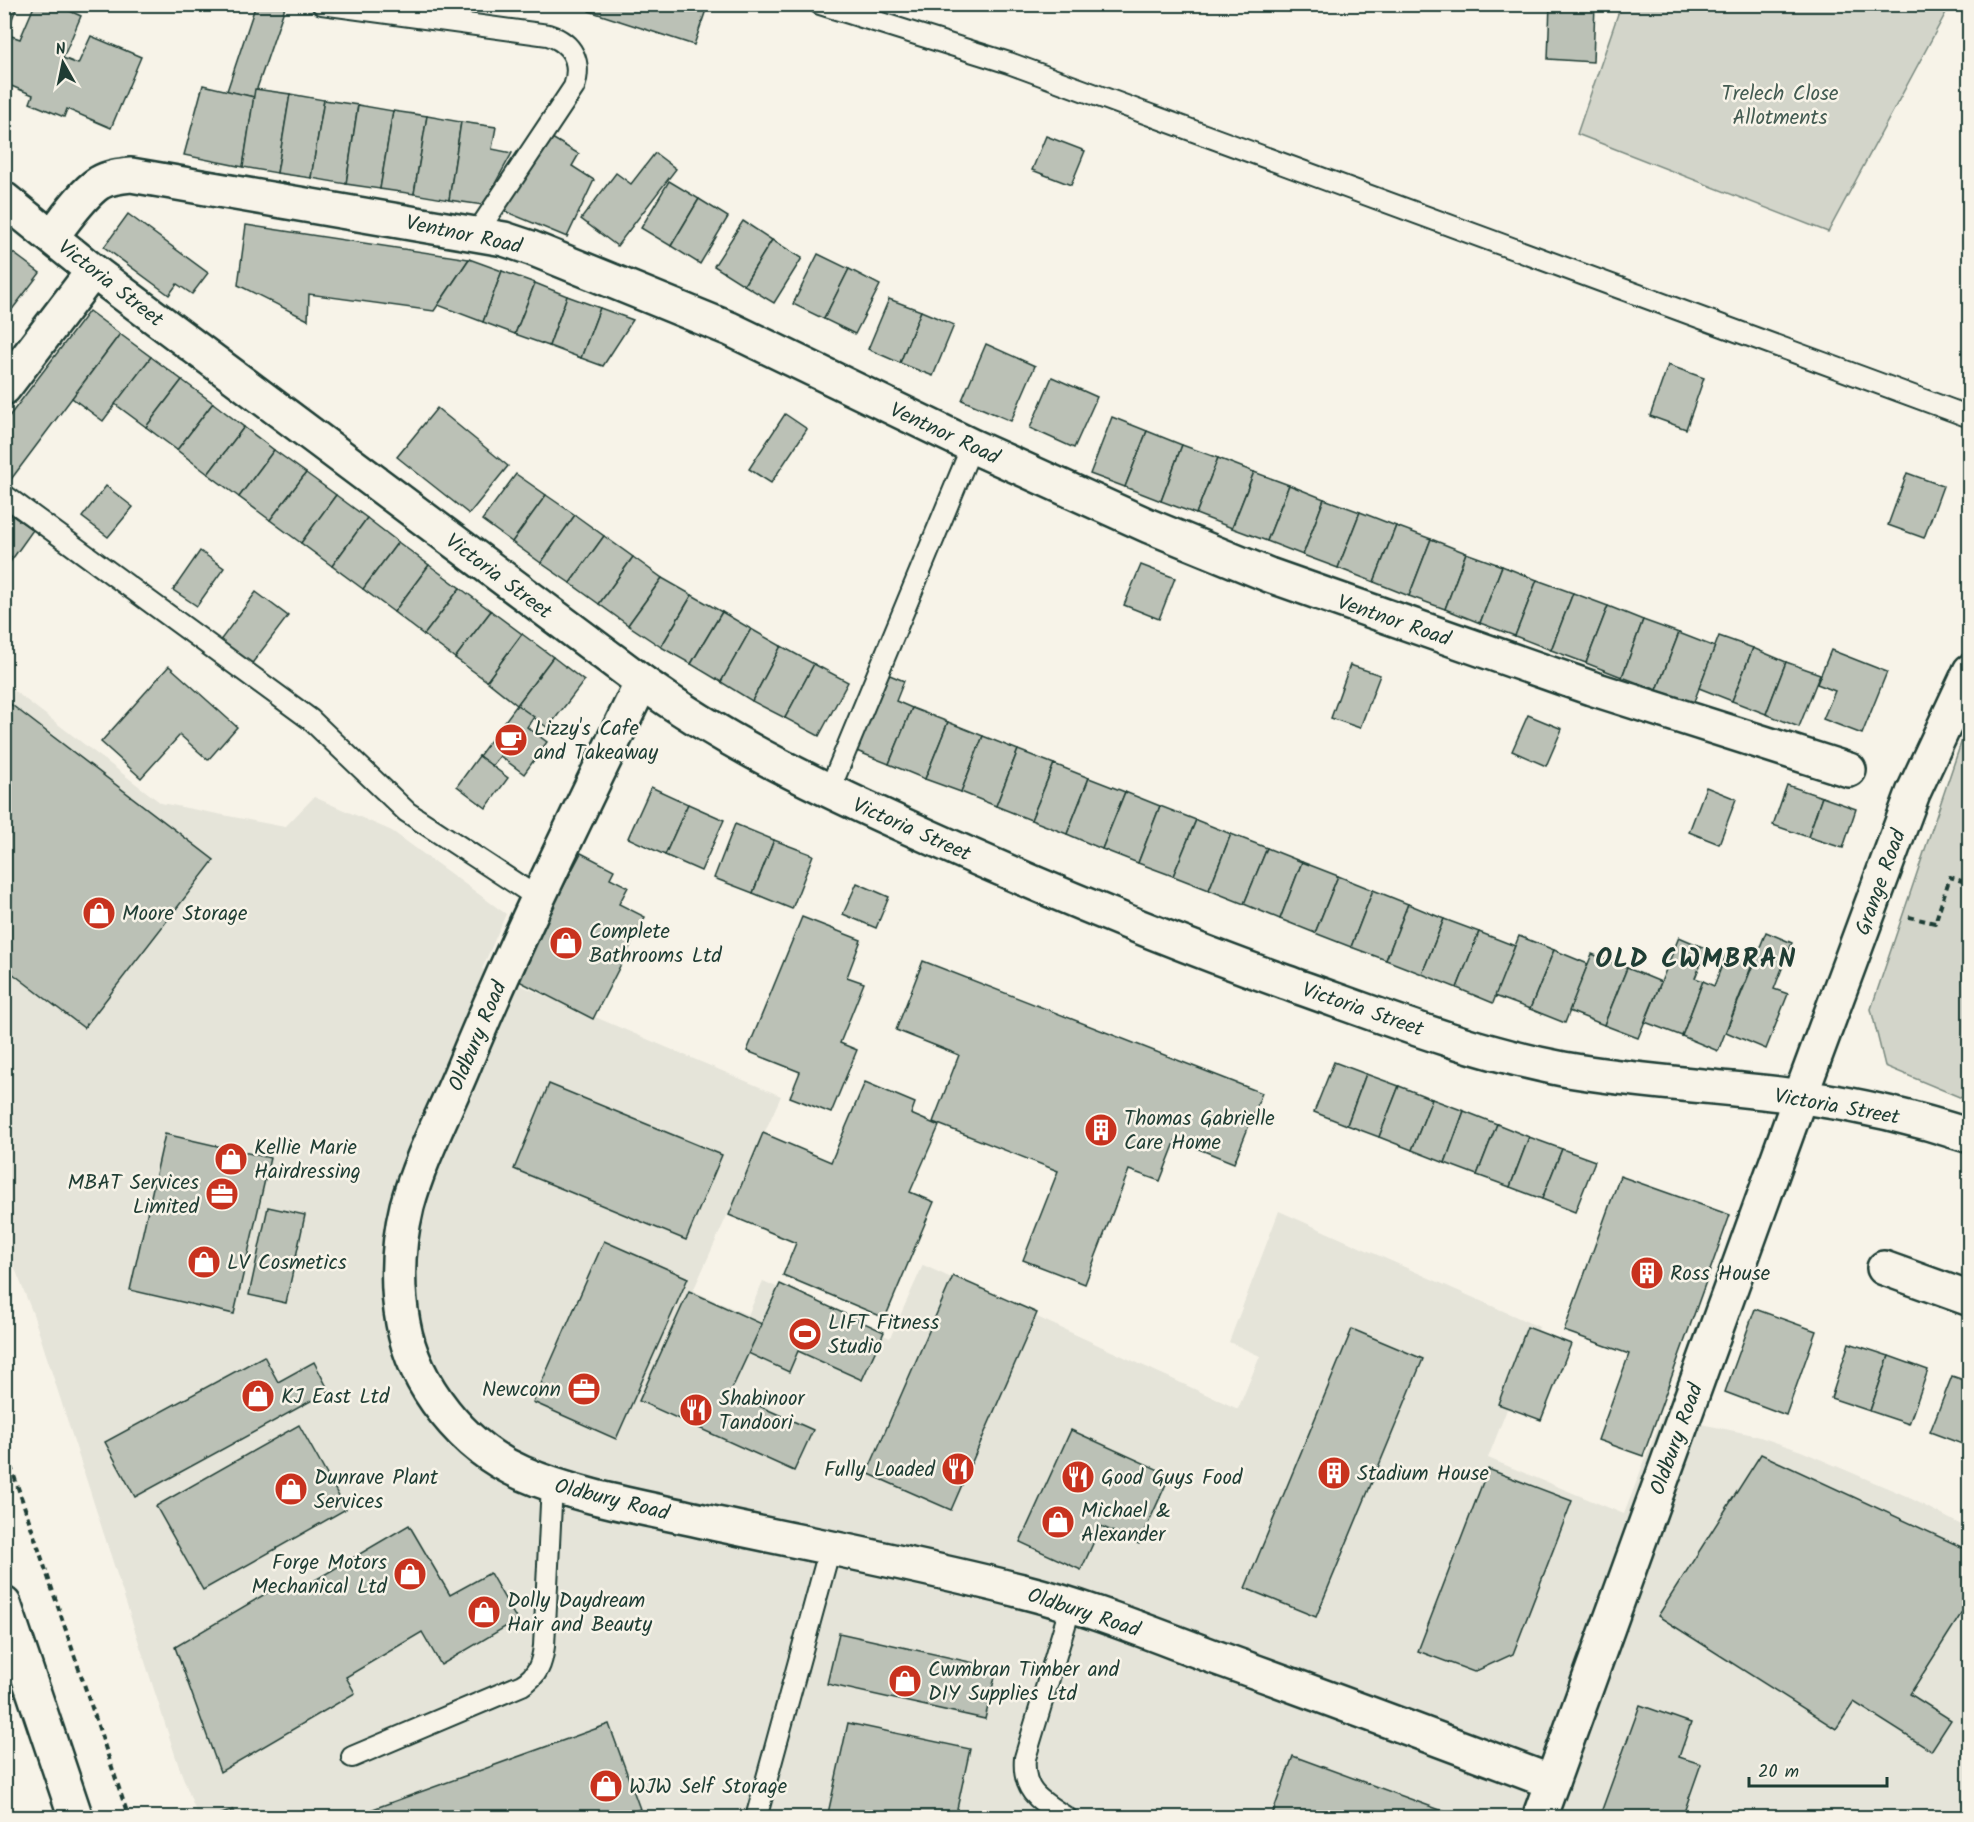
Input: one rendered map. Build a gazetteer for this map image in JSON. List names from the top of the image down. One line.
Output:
{"streets":{"street":["Ventnor Road","Victoria Street","Grange Road","Oldbury Road"]},"crossings":[["Ventnor Road","Victoria Street"],["Victoria Street","Grange Road"],["Victoria Street","Oldbury Road"],["Grange Road","Oldbury Road"]],"districts":["OLD CWMBRAN"],"parks":["Trelech Close Allotments"],"places":{"cafe":["Lizzy's Cafe and Takeaway"],"shop":["Moore Storage","Complete Bathrooms Ltd","Kellie Marie Hairdressing","LV Cosmetics","KJ East Ltd","Dunrave Plant Services","Michael & Alexander","Forge Motors Mechanical Ltd","Dolly Daydream Hair and Beauty","Cwmbran Timber and DIY Supplies Ltd","WJW Self Storage"],"building":["Thomas Gabrielle Care Home","Ross House","Stadium House"],"office":["MBAT Services Limited","Newconn"],"sports":["LIFT Fitness Studio"],"restaurant":["Shabinoor Tandoori","Fully Loaded","Good Guys Food"]},"scale_bar":"20 m","north":"top"}
